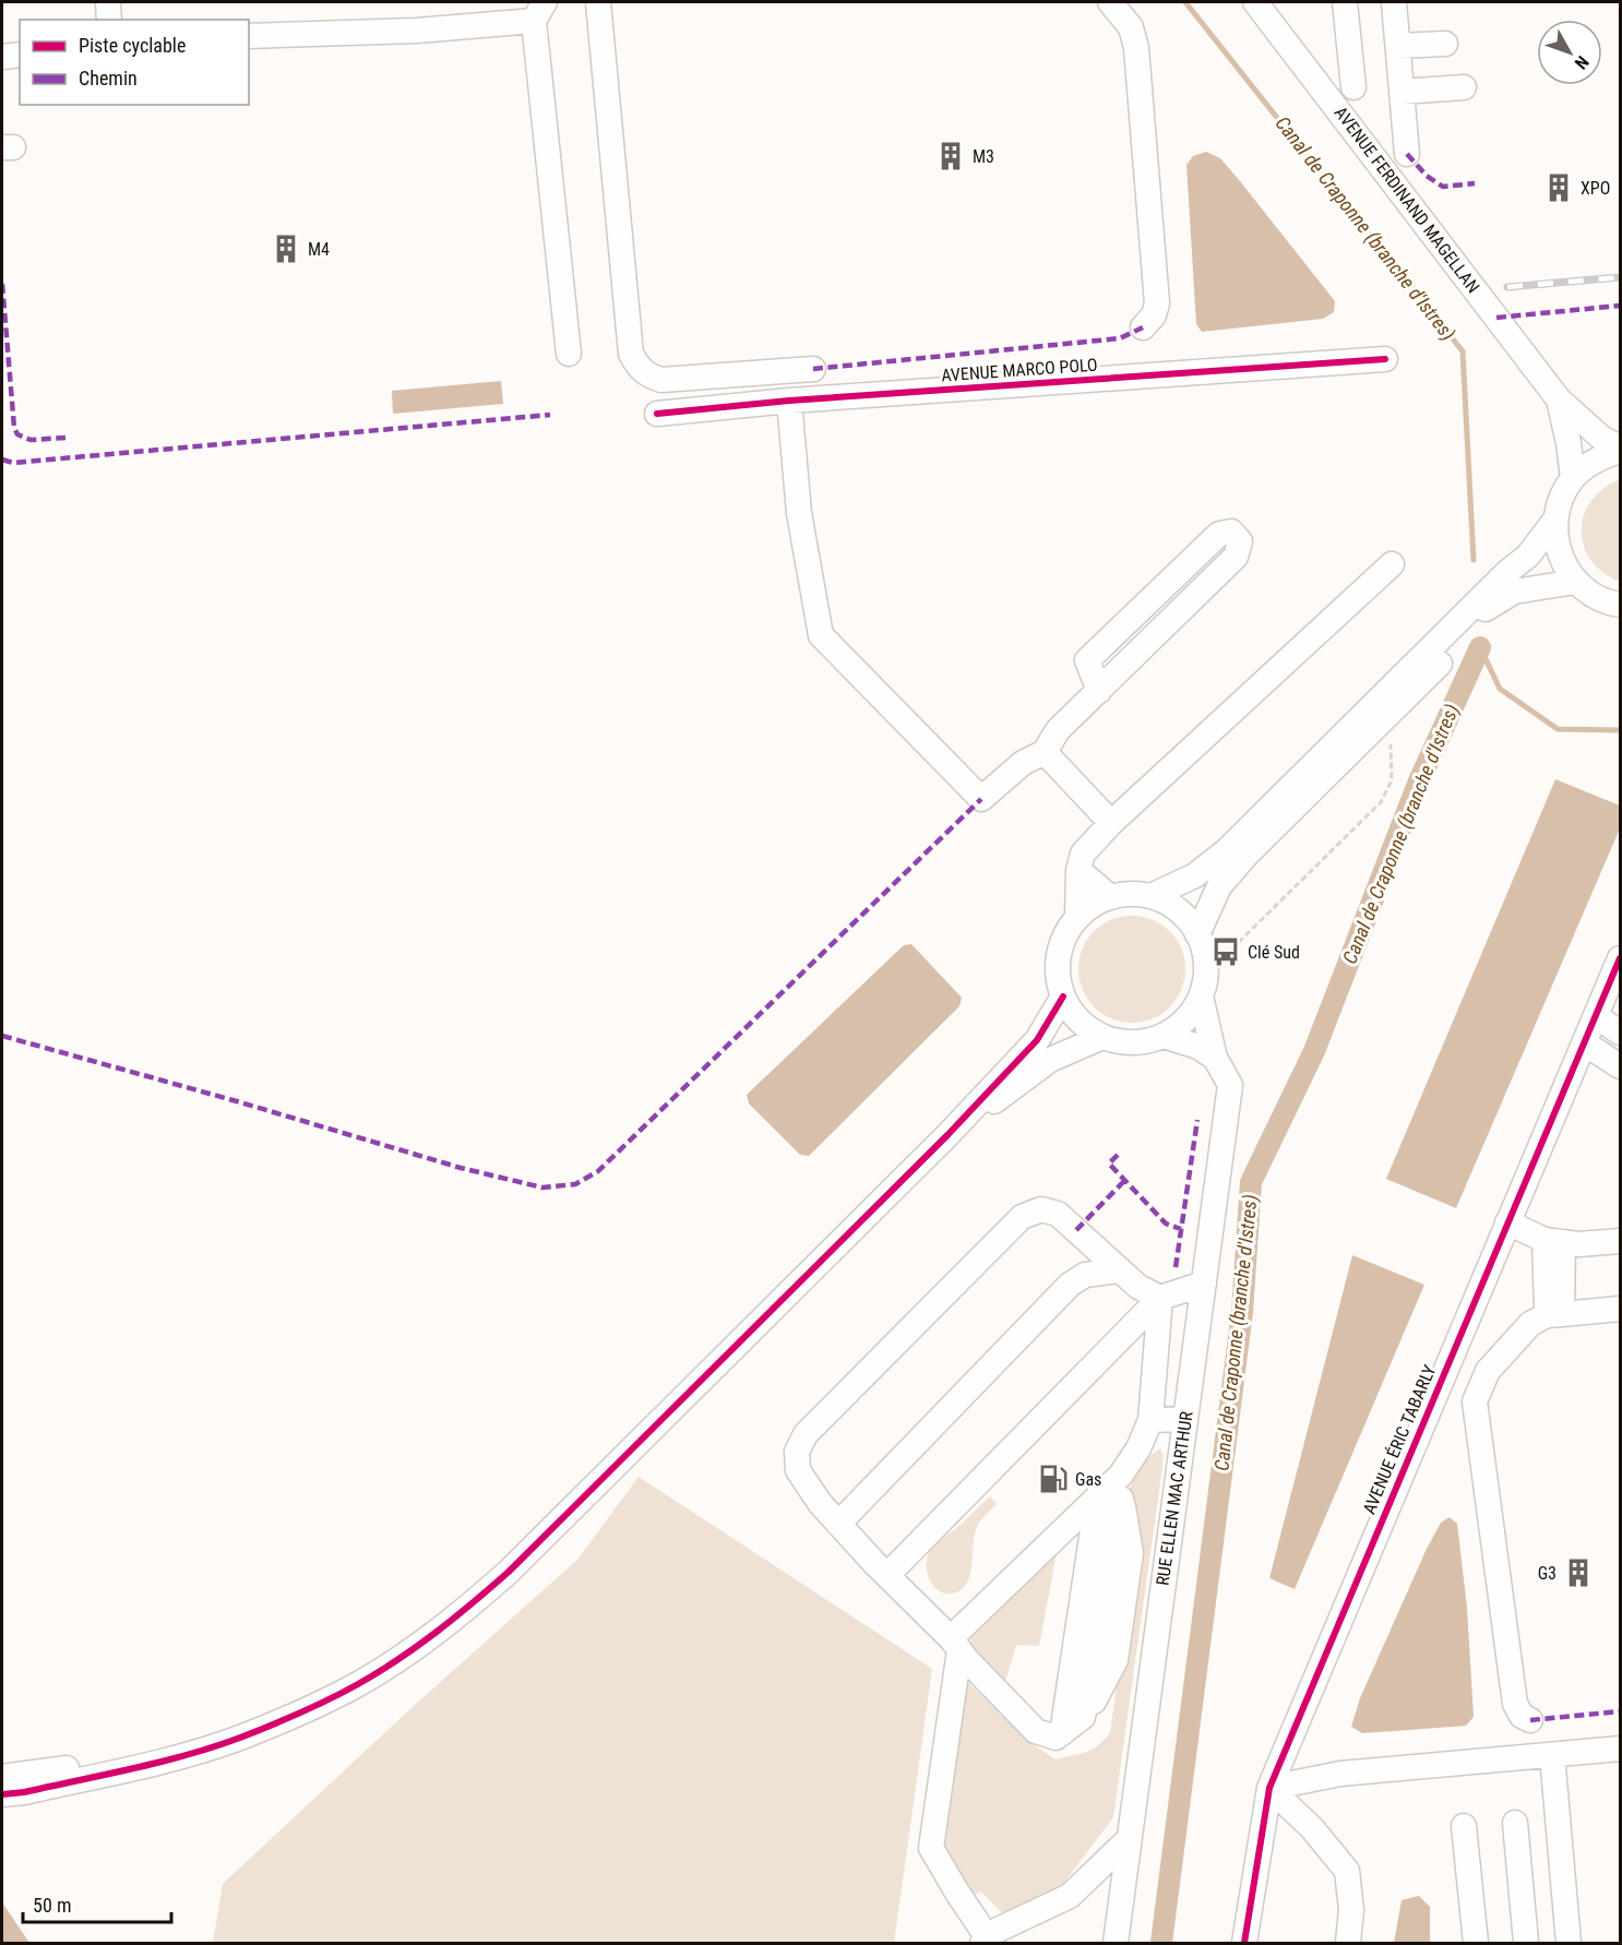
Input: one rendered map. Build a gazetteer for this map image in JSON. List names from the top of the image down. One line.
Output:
{"streets":{"street":["AVENUE FERDINAND MAGELLAN","AVENUE MARCO POLO","AVENUE ÉRIC TABARLY","RUE ELLEN MAC ARTHUR"]},"water":["Canal de Craponne (branche d'Istres)"],"places":{"building":["M3","XPO","M4","G3"],"bus stop":["Clé Sud"],"fuel station":["Gas"]},"legend":["Piste cyclable","Chemin"],"scale_bar":"50 m","north":"bottom right"}
